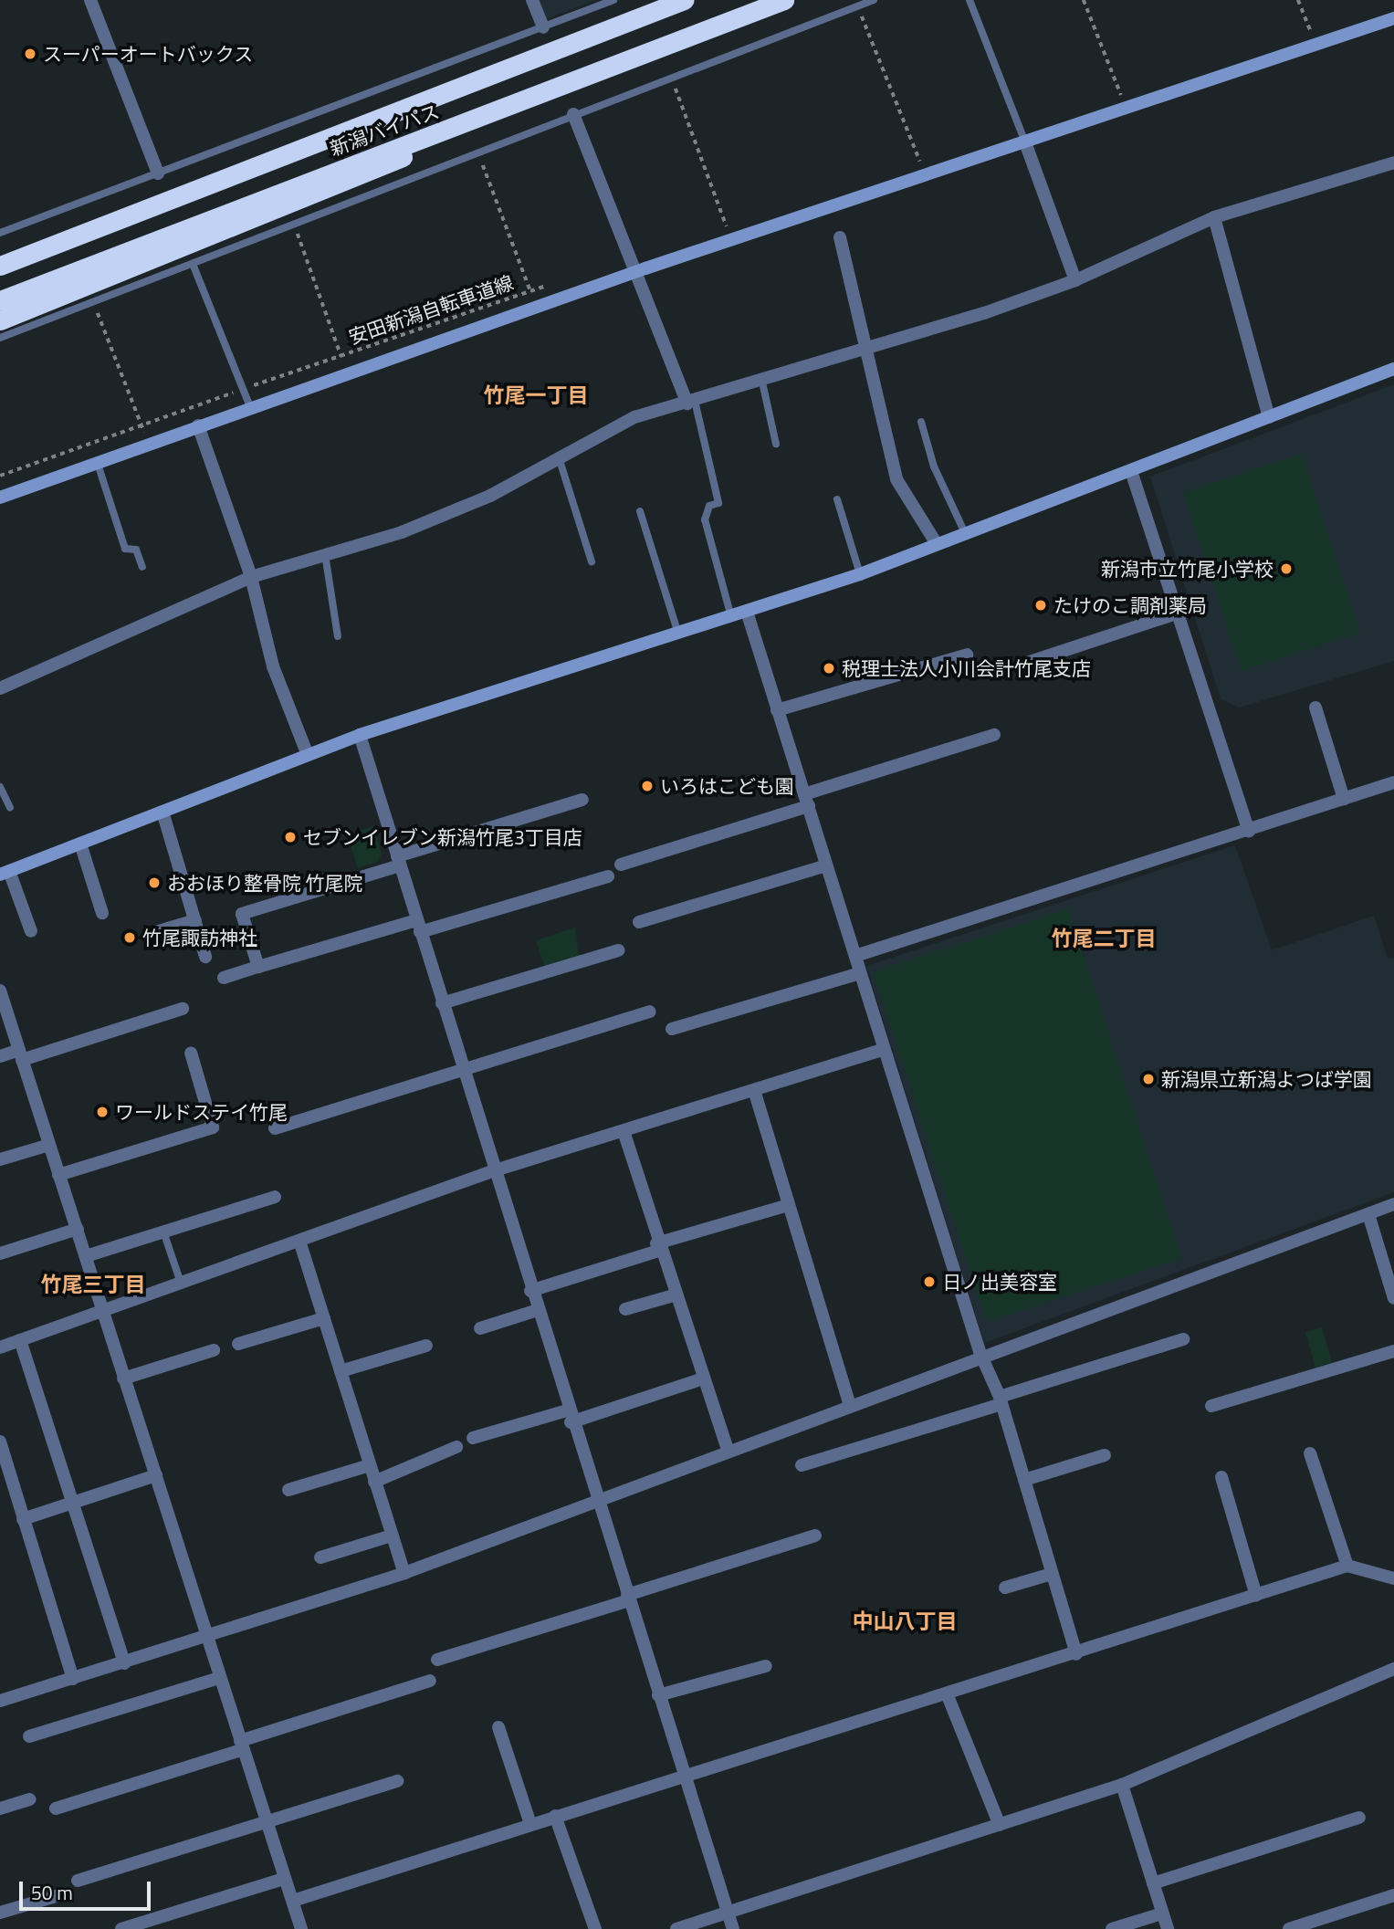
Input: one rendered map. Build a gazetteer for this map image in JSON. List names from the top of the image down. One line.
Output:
{"streets":{"highway":["新潟バイパス"],"path":["安田新潟自転車道線"]},"districts":["竹尾一丁目","竹尾二丁目","竹尾三丁目","中山八丁目"],"places":["スーパーオートバックス","新潟市立竹尾小学校","たけのこ調剤薬局","税理士法人小川会計竹尾支店","いろはこども園","セブンイレブン新潟竹尾3丁目店","おおほり整骨院 竹尾院","竹尾諏訪神社","新潟県立新潟よつば学園","ワールドステイ竹尾","日ノ出美容室"],"scale_bar":"50 m"}
